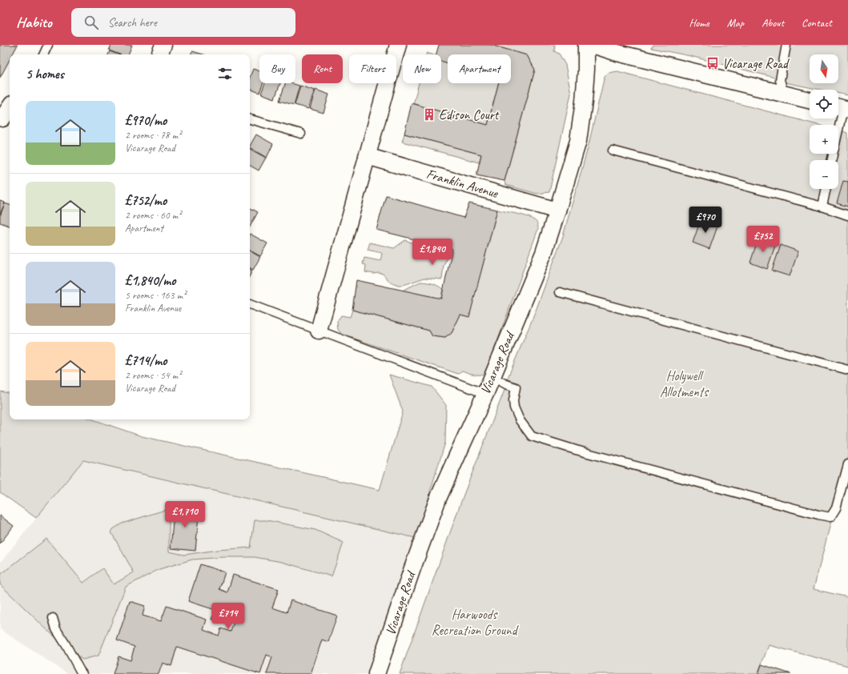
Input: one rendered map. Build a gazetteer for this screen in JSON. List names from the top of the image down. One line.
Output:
{"streets":{"street":["Franklin Avenue","Vicarage Road"]},"crossings":[["Franklin Avenue","Vicarage Road"]],"parks":["Holywell Allotments","Harwoods Recreation Ground"],"places":{"bus stop":["Vicarage Road"],"building":["Edison Court"]},"north":"bottom","page":{"header":"Habito","search":"Search here","nav":["Home","Map","About","Contact"],"map_buttons":["+","−"],"chip":["Buy","Rent","Filters","New","Apartment"],"heading":"5 homes","list":[{"name":"£970/mo","note":"2 rooms · 78 m² · Vicarage Road"},{"name":"£752/mo","note":"2 rooms · 60 m² · Apartment"},{"name":"£1,840/mo","note":"5 rooms · 163 m² · Franklin Avenue"},{"name":"£714/mo","note":"2 rooms · 54 m² · Vicarage Road"}],"price":["£970","£752","£1,840","£1,710","£714"]}}
